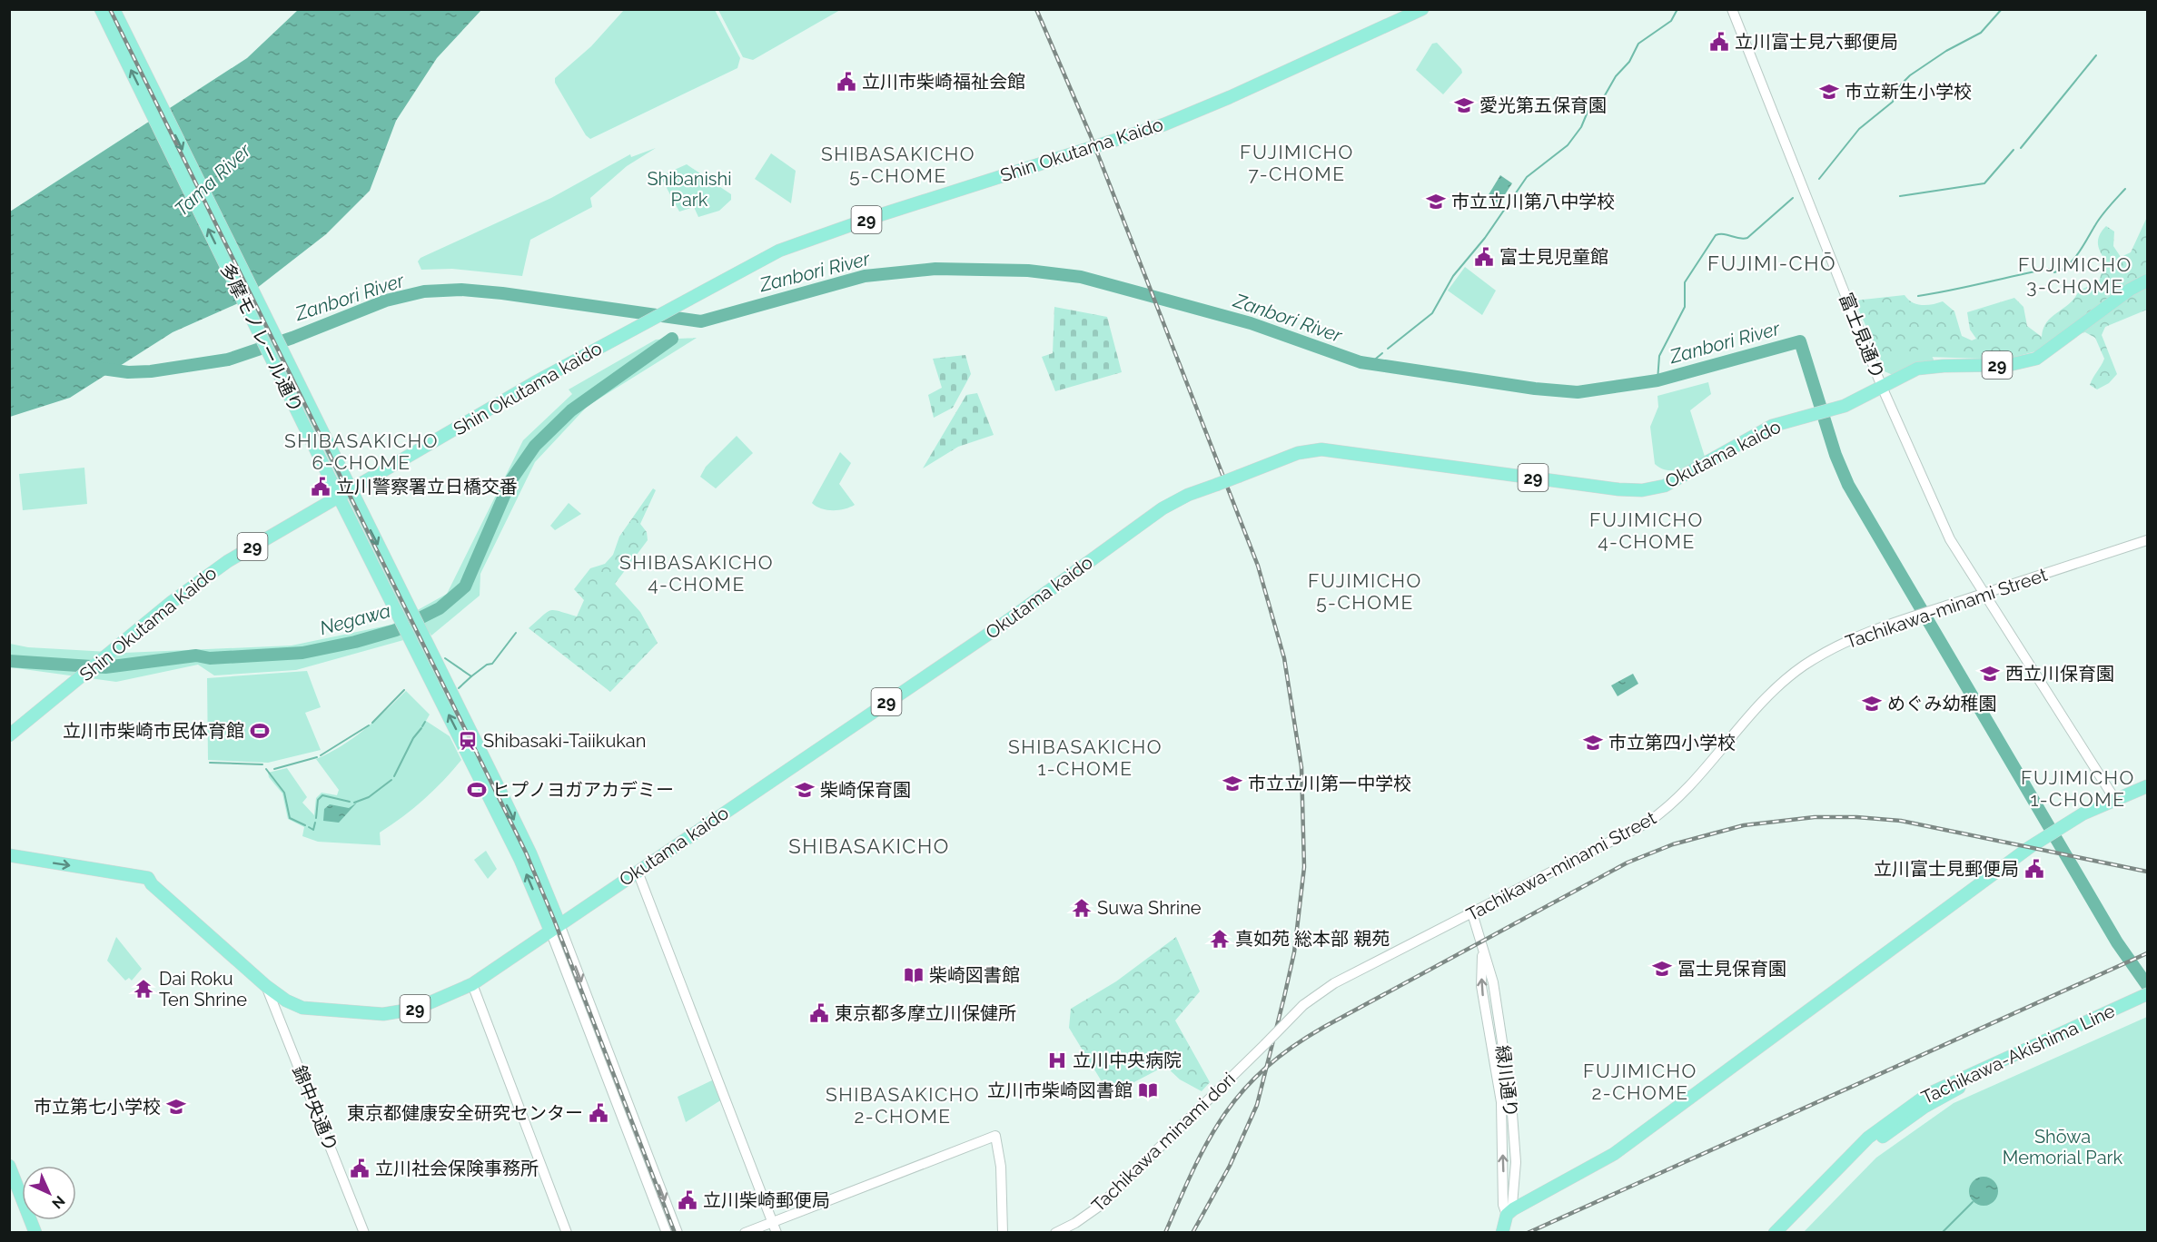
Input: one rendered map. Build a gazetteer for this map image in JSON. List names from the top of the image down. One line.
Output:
{"streets":{"main road":["Shin Okutama Kaido","29","多摩モノレール通り","Shin Okutama kaido","Okutama kaido","Tachikawa-Akishima Line","緑川通り"],"street":["富士見通り","Tachikawa-minami Street","錦中央通り","Tachikawa minami dori"]},"crossings":[["Shin Okutama Kaido","多摩モノレール通り"],["Shin Okutama Kaido","Shin Okutama kaido"],["富士見通り","Okutama kaido"],["富士見通り","Tachikawa-minami Street"],["多摩モノレール通り","Shin Okutama kaido"],["多摩モノレール通り","Okutama kaido"],["Okutama kaido","錦中央通り"],["Tachikawa-minami Street","緑川通り"],["Tachikawa-minami Street","Tachikawa minami dori"]],"districts":["FUJIMICHO 7-CHOME","SHIBASAKICHO 5-CHOME","FUJIMI-CHŌ","FUJIMICHO 3-CHOME","SHIBASAKICHO 6-CHOME","FUJIMICHO 4-CHOME","SHIBASAKICHO 4-CHOME","FUJIMICHO 5-CHOME","SHIBASAKICHO 1-CHOME","FUJIMICHO 1-CHOME","SHIBASAKICHO","FUJIMICHO 2-CHOME","SHIBASAKICHO 2-CHOME"],"water":["Tama River","Zanbori River","Negawa"],"parks":["Shibanishi Park","Shōwa Memorial Park"],"places":{"public building":["立川富士見六郵便局","立川市柴崎福祉会館","富士見児童館","立川警察署立日橋交番","立川富士見郵便局","東京都多摩立川保健所","東京都健康安全研究センター","立川社会保険事務所","立川柴崎郵便局"],"school or university":["市立新生小学校","愛光第五保育園","市立立川第八中学校","西立川保育園","めぐみ幼稚園","市立第四小学校","市立立川第一中学校","柴崎保育園","冨士見保育園","市立第七小学校"],"sports":["立川市柴崎市民体育館","ヒプノヨガアカデミー"],"station":["Shibasaki-Taiikukan"],"temple":["Suwa Shrine","真如苑 総本部 親苑","Dai Roku Ten Shrine"],"library":["柴崎図書館","立川市柴崎図書館"],"hospital":["立川中央病院"]},"north":"bottom right"}
